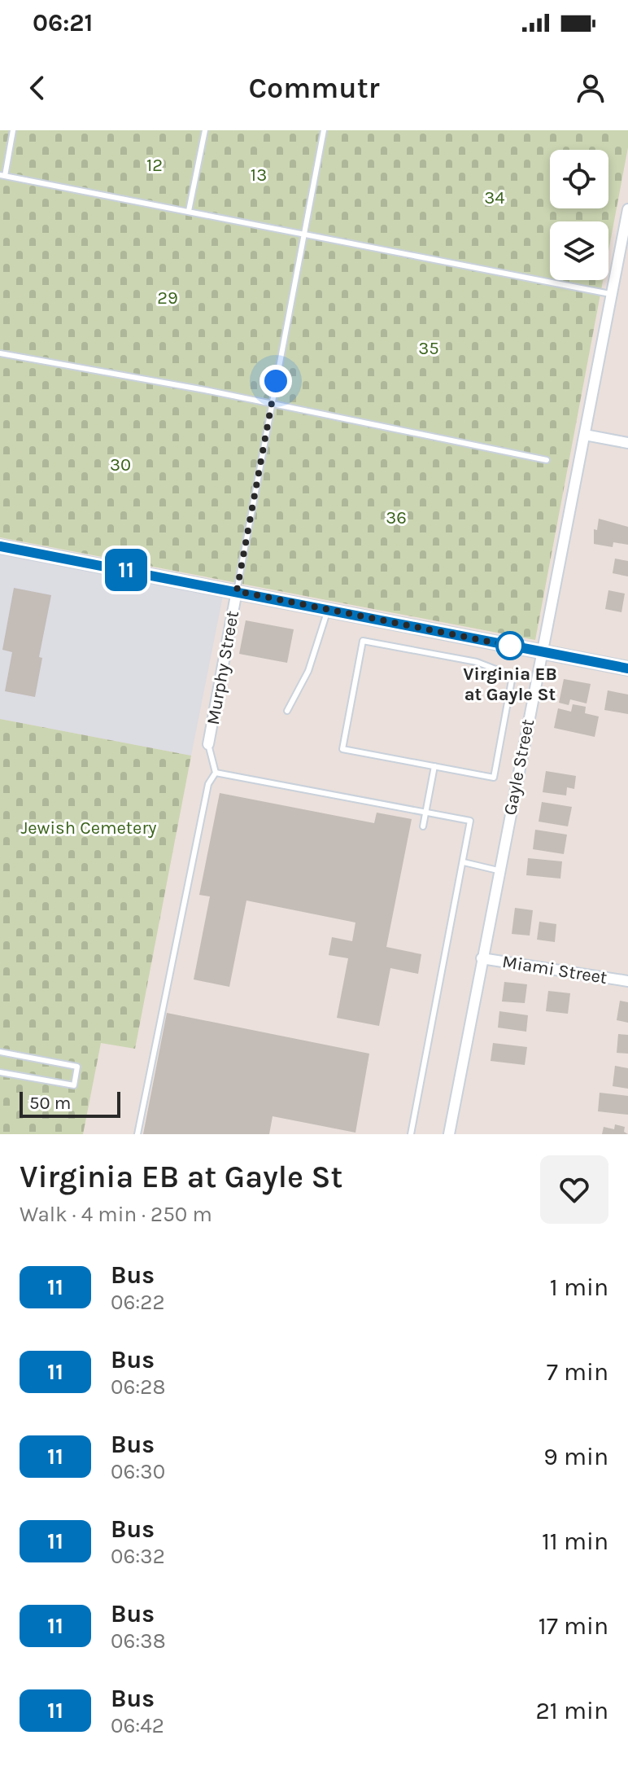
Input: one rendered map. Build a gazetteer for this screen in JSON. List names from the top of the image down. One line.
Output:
{"streets":{"street":["Murphy Street","Gayle Street","Miami Street"]},"crossings":[["Gayle Street","Miami Street"]],"parks":["12","13","34","29","35","30","36","Jewish Cemetery"],"places":["Virginia EB at Gayle St"],"lines":["bus line 11"],"scale_bar":"50 m","page":{"status":"06:21","header":"Commutr","on_map":"11","scale":"50 m","heading":["Virginia EB at Gayle St","Walk · 4 min · 250 m"],"list":[{"mark":"11","name":"Bus","note":"06:22","value":"1 min"},{"mark":"11","name":"Bus","note":"06:28","value":"7 min"},{"mark":"11","name":"Bus","note":"06:30","value":"9 min"},{"mark":"11","name":"Bus","note":"06:32","value":"11 min"},{"mark":"11","name":"Bus","note":"06:38","value":"17 min"},{"mark":"11","name":"Bus","note":"06:42","value":"21 min"}]}}
